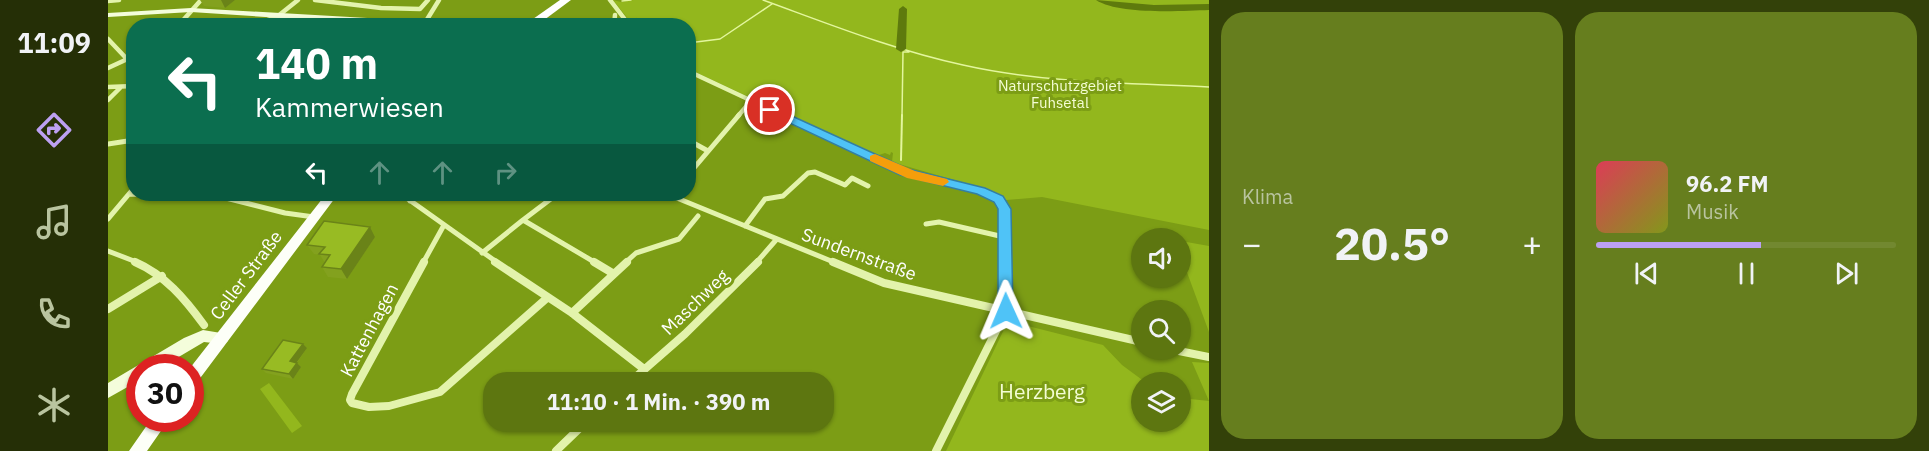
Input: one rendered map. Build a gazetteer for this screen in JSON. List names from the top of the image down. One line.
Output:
{"streets":{"main road":["Celler Straße"],"street":["Sundernstraße","Maschweg","Kattenhagen"]},"crossings":[["Sundernstraße","Maschweg"]],"parks":["Naturschutzgebiet Fuhsetal","Herzberg"],"page":{"tabs":"11:09","tile":"Klima","turn":["140 m","Kammerwiesen"],"song":["96.2 FM","Musik"],"heat":["−","20.5°","+"],"limit":"30","trip":"11:10 · 1 Min. · 390 m"}}
